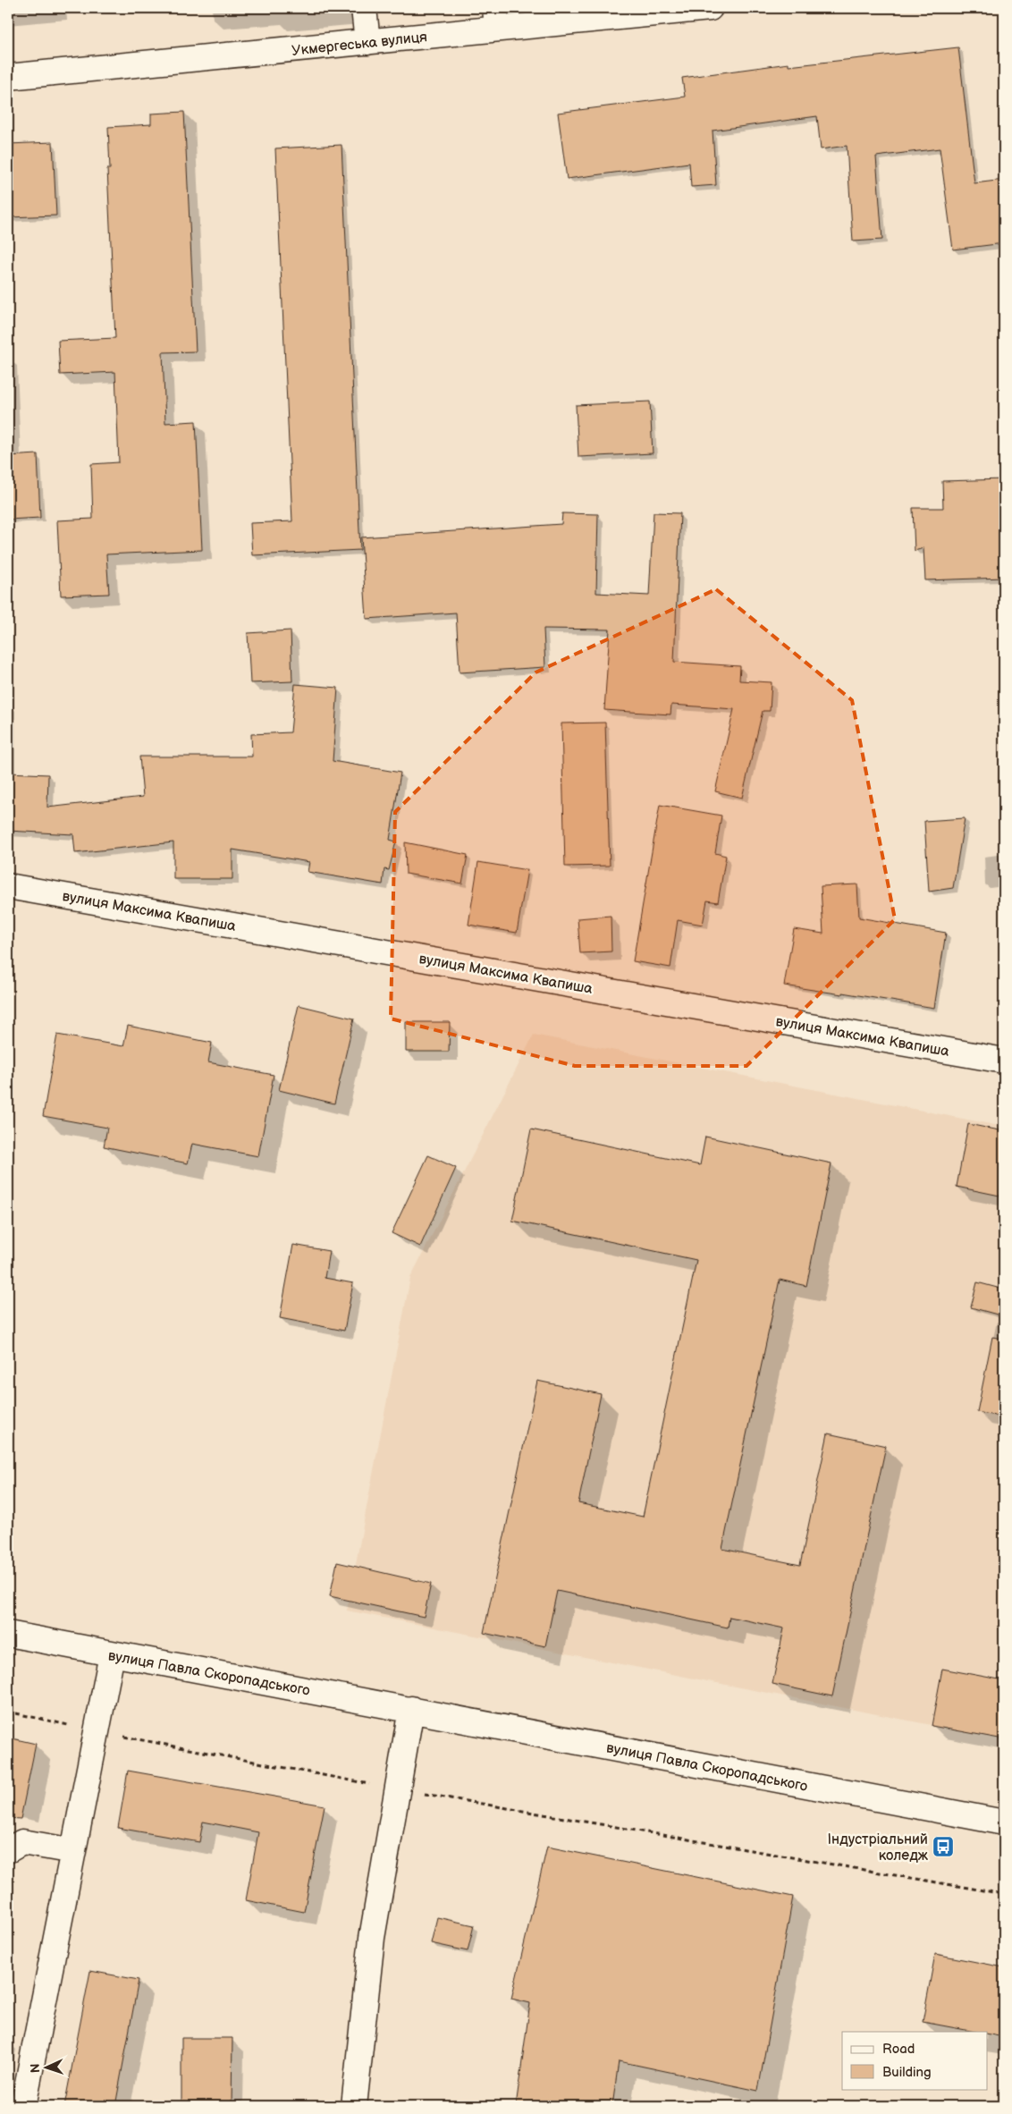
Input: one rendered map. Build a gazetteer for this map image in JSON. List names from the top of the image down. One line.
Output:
{"streets":{"street":["Укмергеська вулиця","вулиця Максима Квапиша","вулиця Павла Скоропадського"]},"places":{"bus stop":["Індустріальний коледж"]},"legend":["Road","Building"],"north":"left"}
